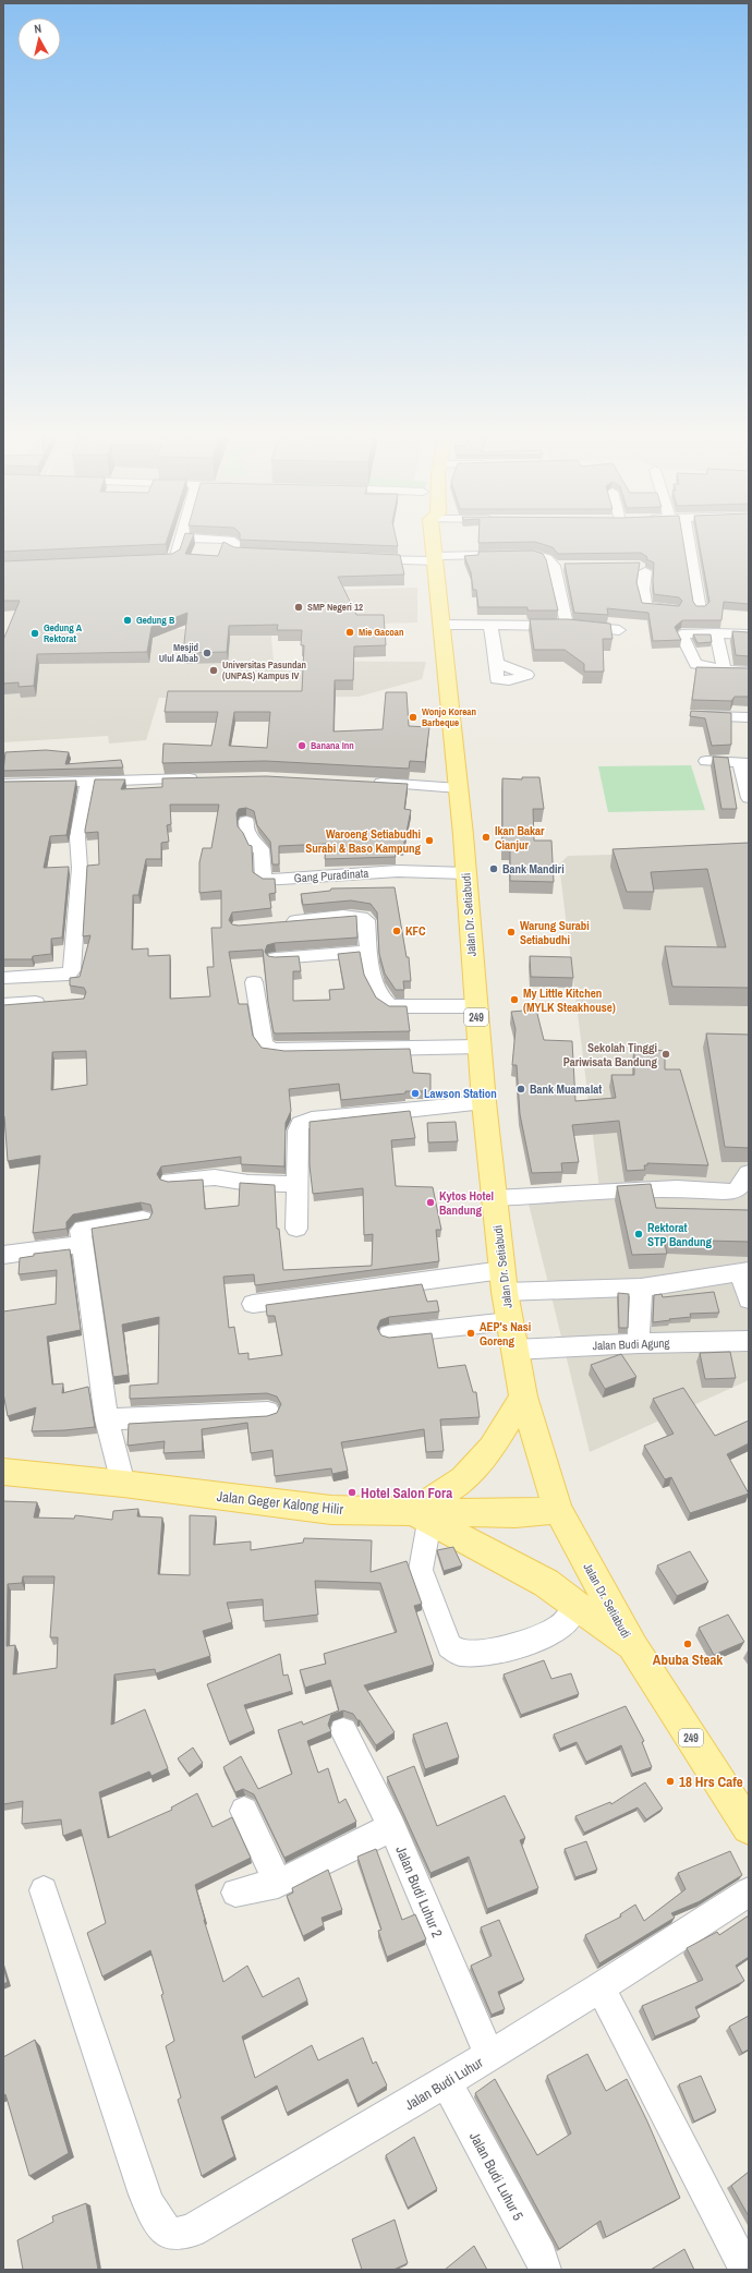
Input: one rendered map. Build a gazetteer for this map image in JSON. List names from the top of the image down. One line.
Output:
{"streets":{"main road":["Jalan Dr. Setiabudi","249","Jalan Geger Kalong Hilir"],"street":["Gang Puradinata","Jalan Budi Agung","Jalan Budi Luhur 2","Jalan Budi Luhur","Jalan Budi Luhur 5"]},"crossings":[["Gang Puradinata","Jalan Dr. Setiabudi"],["Jalan Dr. Setiabudi","Jalan Budi Agung"],["Jalan Dr. Setiabudi","Jalan Geger Kalong Hilir"],["Jalan Budi Luhur 2","Jalan Budi Luhur"],["Jalan Budi Luhur","Jalan Budi Luhur 5"]],"places":["SMP Negeri 12","Gedung B","Mie Gacoan","Gedung A Rektorat","Mesjid Ulul Albab","Universitas Pasundan (UNPAS) Kampus IV","Wonjo Korean Barbeque","Banana Inn","Ikan Bakar Cianjur","Waroeng Setiabudhi Surabi & Baso Kampung","Bank Mandiri","KFC","Warung Surabi Setiabudhi","My Little Kitchen (MYLK Steakhouse)","Sekolah Tinggi Pariwisata Bandung","Bank Muamalat","Lawson Station","Kytos Hotel Bandung","Rektorat STP Bandung","AEP's Nasi Goreng","Hotel Salon Fora","Abuba Steak","18 Hrs Cafe"],"north":"top"}
